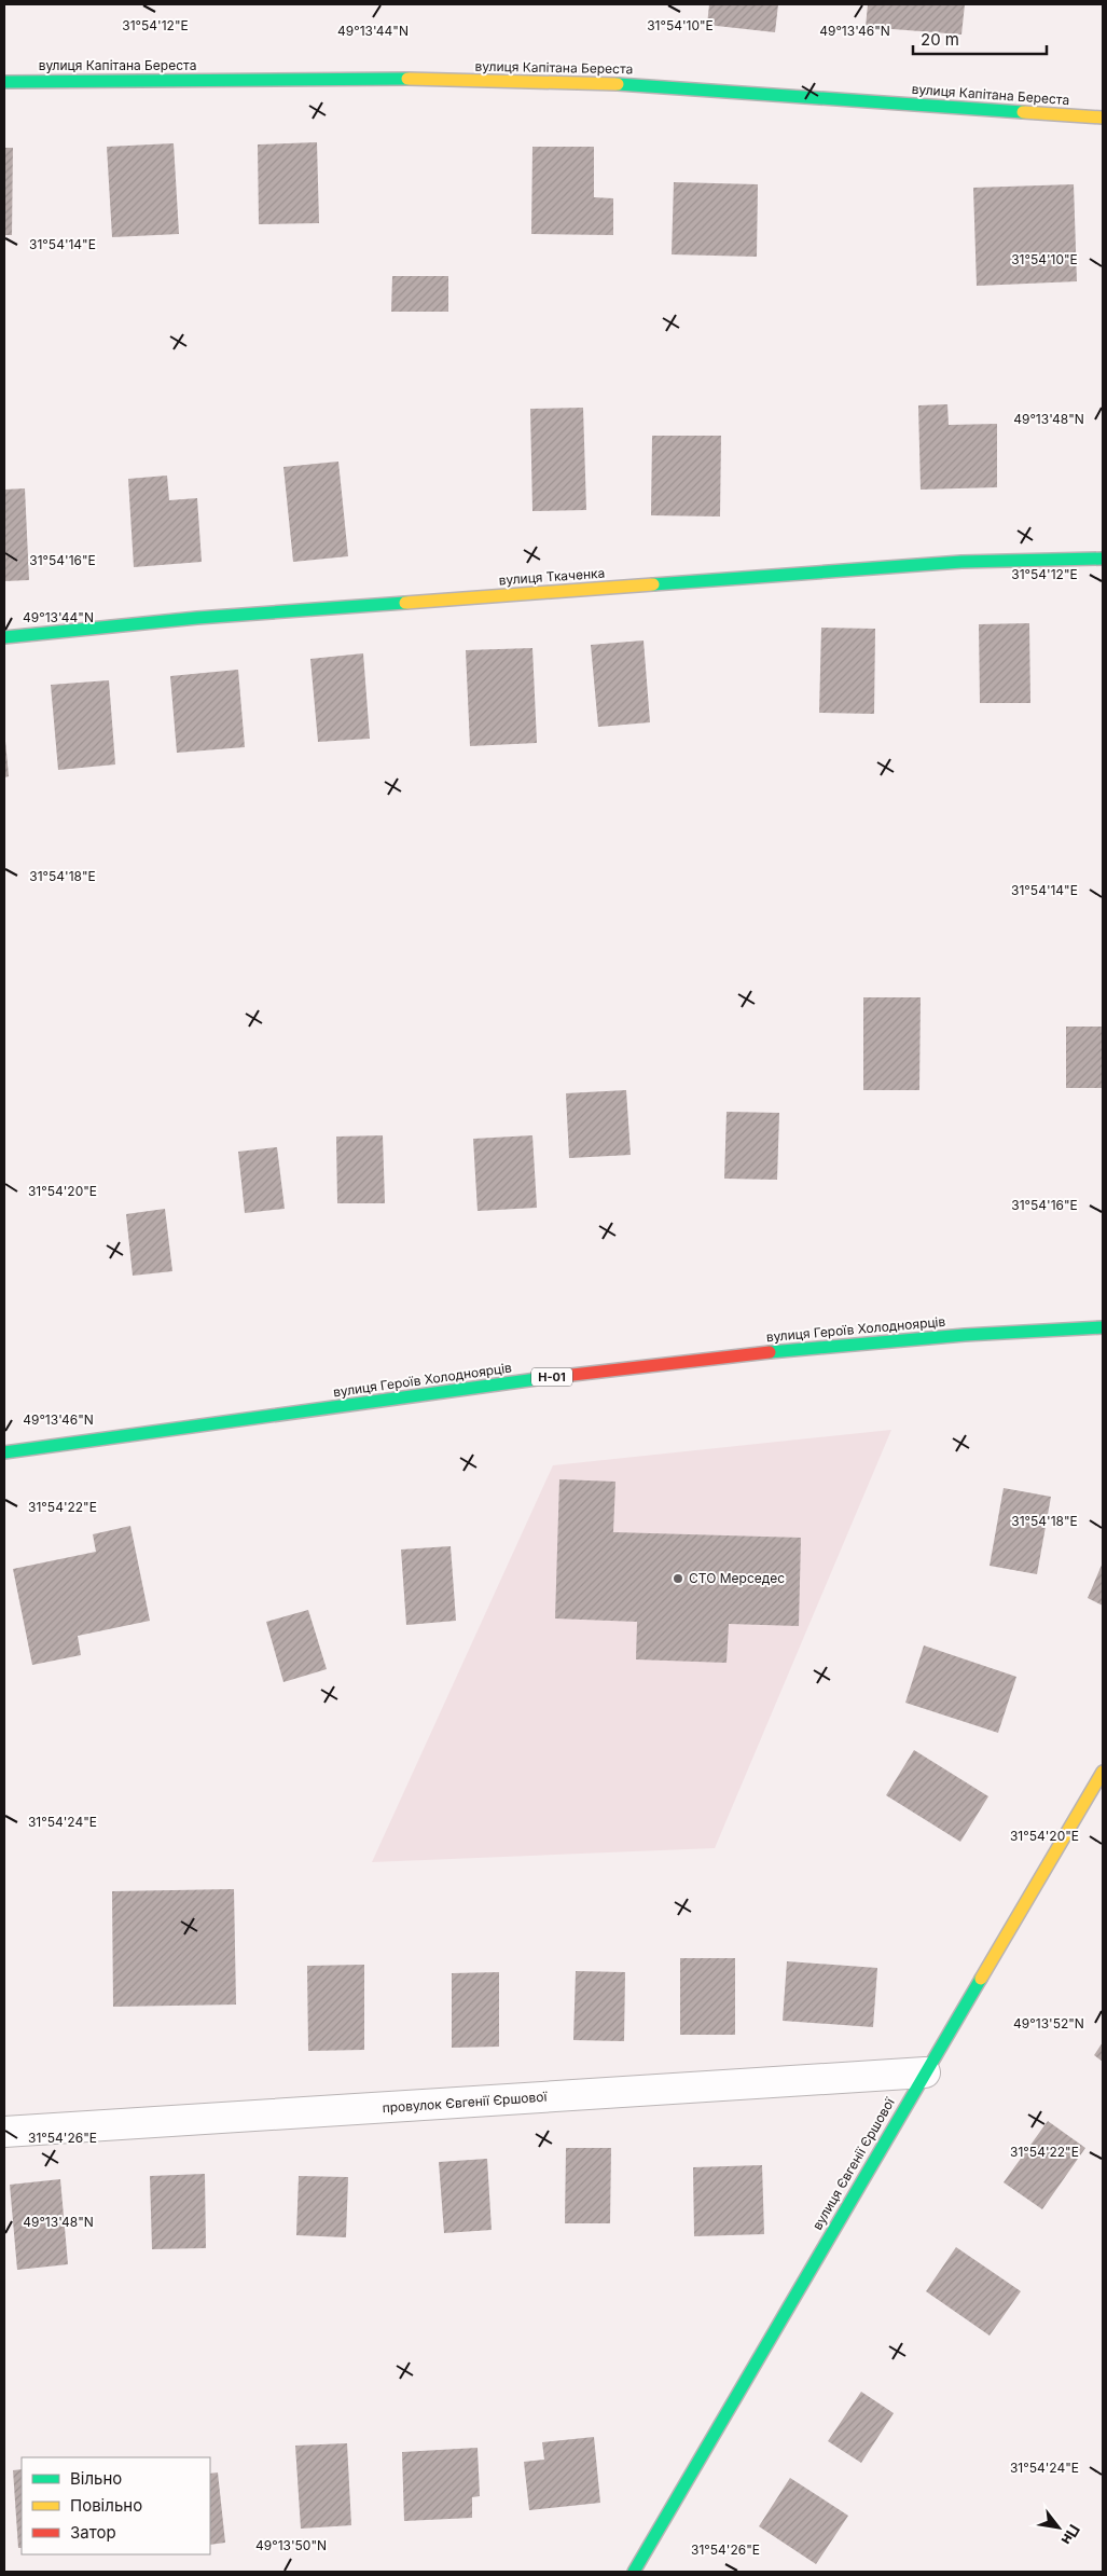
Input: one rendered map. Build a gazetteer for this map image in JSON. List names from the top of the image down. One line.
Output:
{"streets":{"street":["вулиця Капітана Береста","вулиця Ткаченка","вулиця Героїв Холодноярців","Н-01","провулок Євгенії Єршової","вулиця Євгенії Єршової"]},"crossings":[["провулок Євгенії Єршової","вулиця Євгенії Єршової"]],"places":["СТО Мерседес"],"legend":["Вільно","Повільно","Затор"],"scale_bar":"20 m","north":"bottom right","coordinates":["31°54'12\"E","31°54'10\"E","49°13'44\"N","49°13'46\"N","31°54'14\"E","49°13'48\"N","31°54'16\"E","31°54'18\"E","31°54'20\"E","31°54'22\"E","31°54'24\"E","49°13'52\"N","31°54'26\"E","49°13'50\"N"]}
